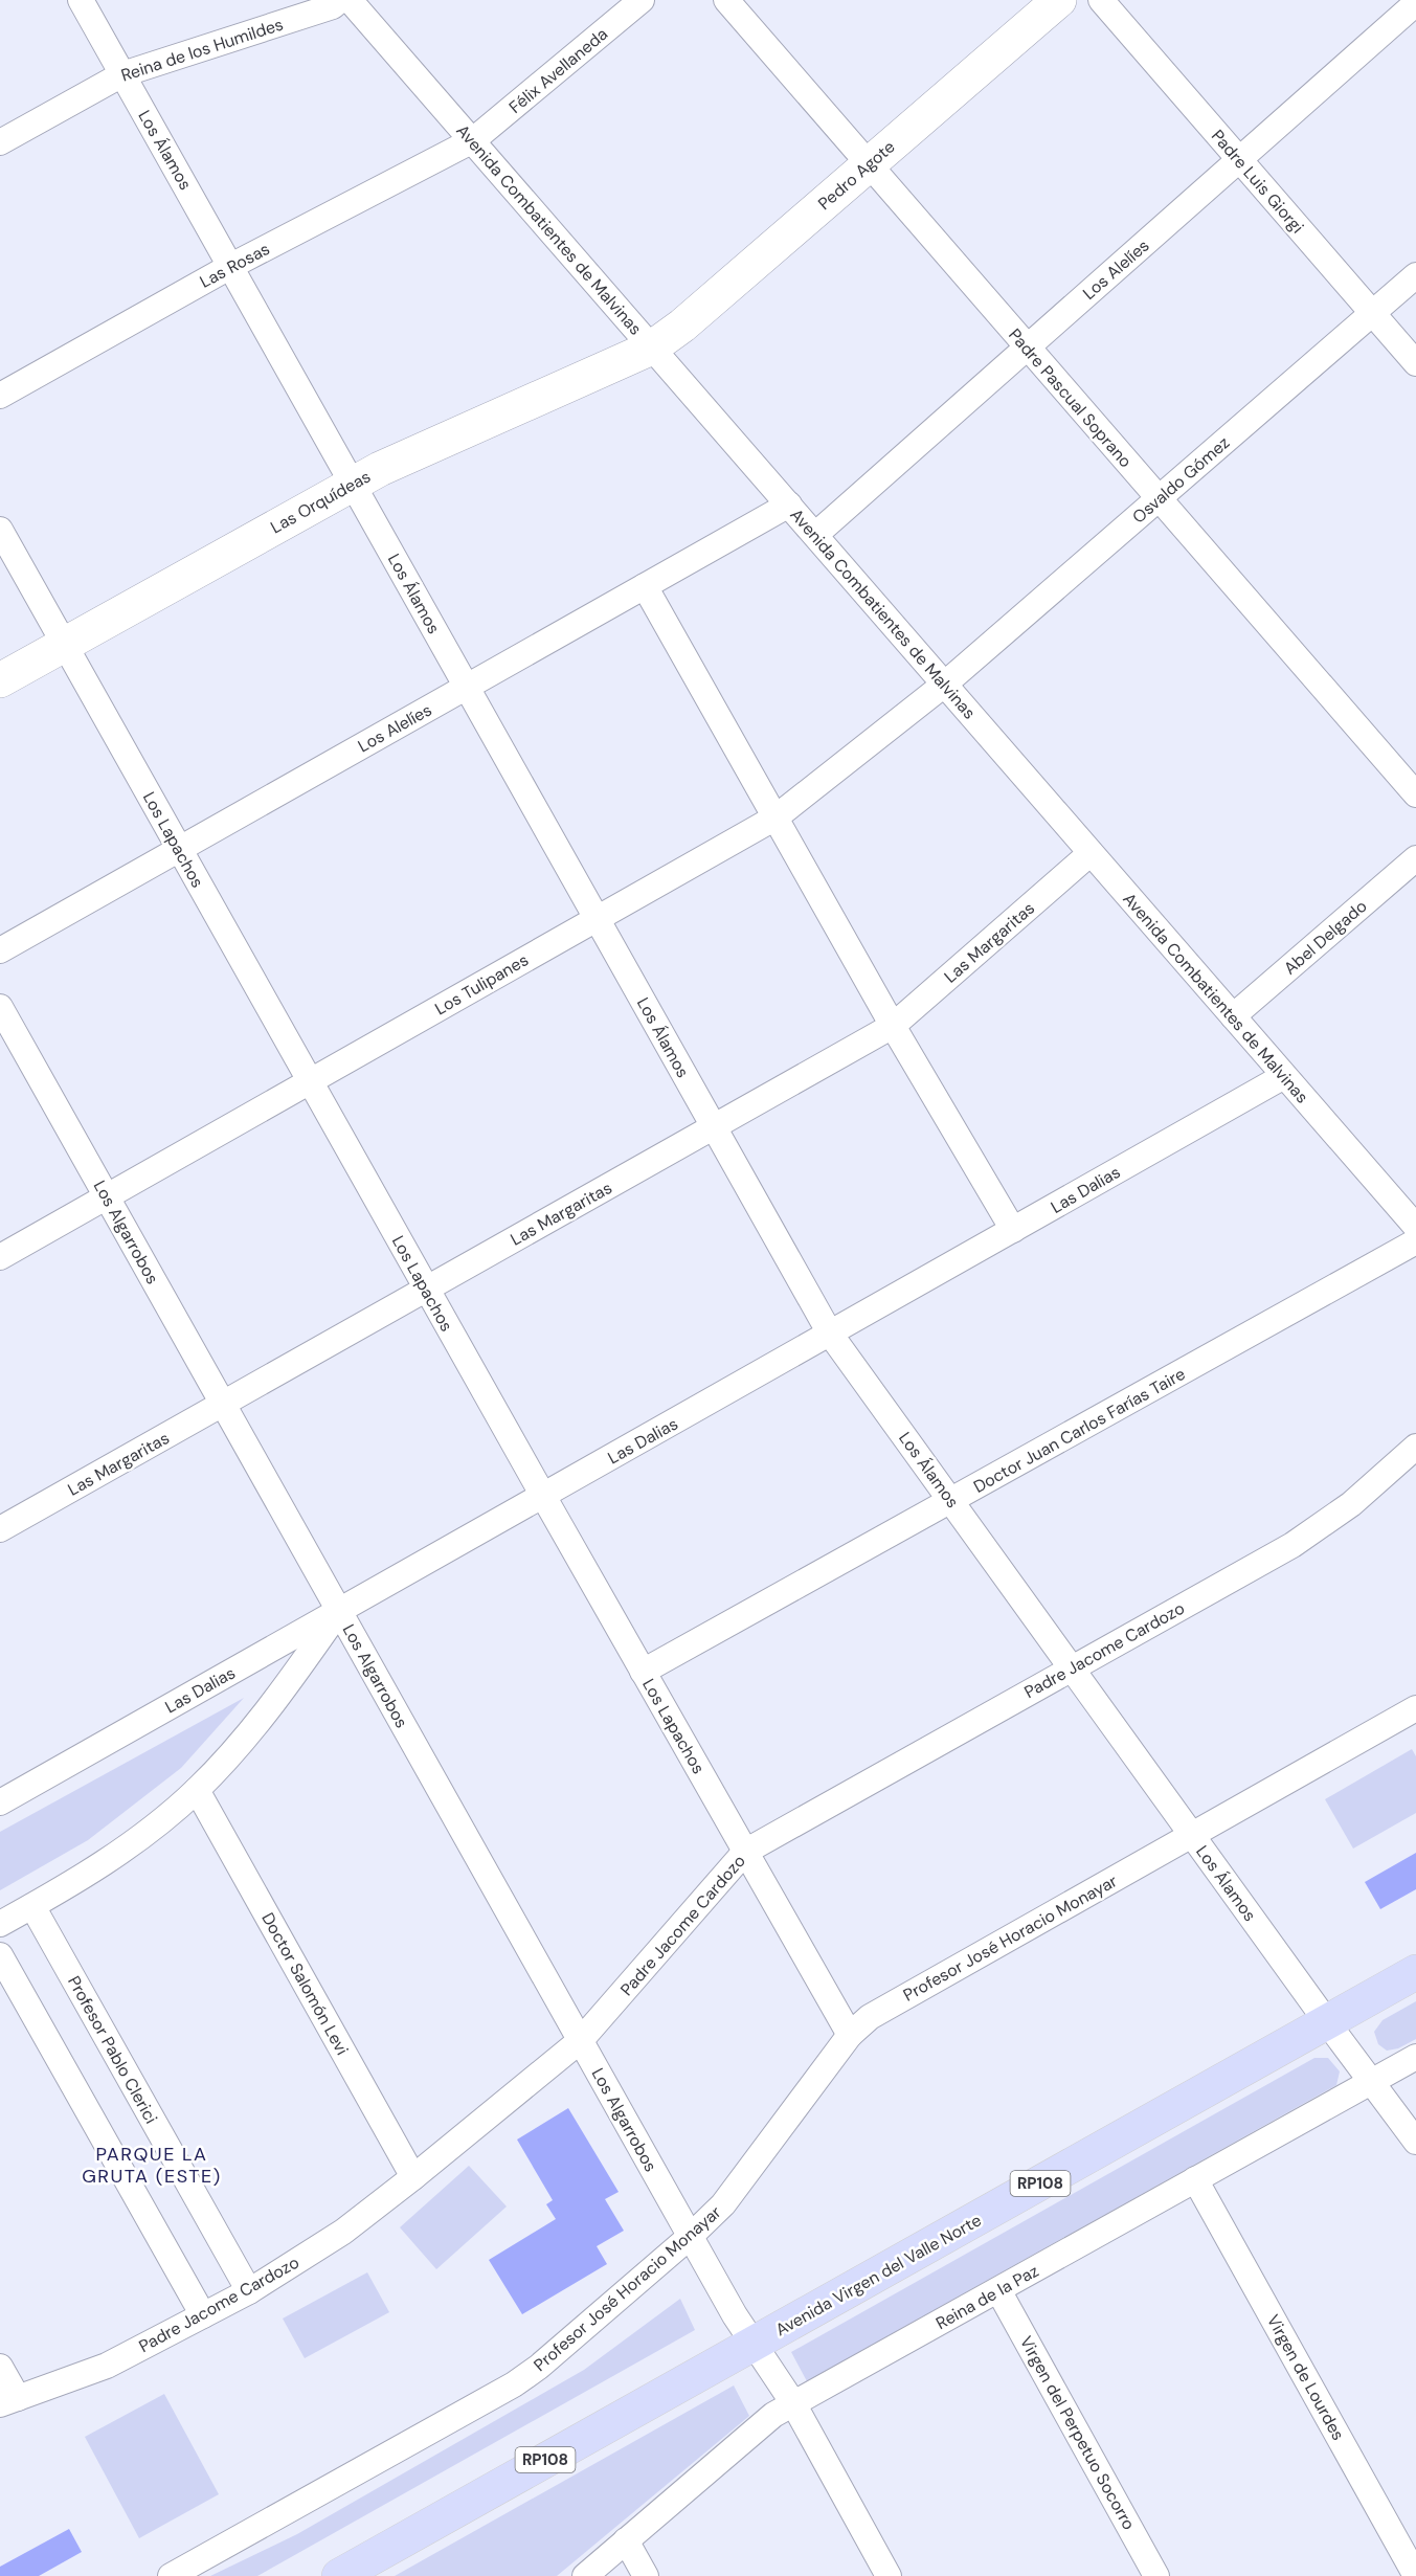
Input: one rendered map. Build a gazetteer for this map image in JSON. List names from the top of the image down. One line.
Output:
{"streets":{"main road":["RP108","Avenida Virgen del Valle Norte"],"street":["Reina de los Humildes","Félix Avellaneda","Los Álamos","Pedro Agote","Padre Luis Giorgi","Avenida Combatientes de Malvinas","Las Rosas","Los Alelíes","Padre Pascual Soprano","Osvaldo Gómez","Las Orquídeas","Los Lapachos","Abel Delgado","Las Margaritas","Los Tulipanes","Las Dalias","Los Algarrobos","Doctor Juan Carlos Farías Taire","Padre Jacome Cardozo","Profesor José Horacio Monayar","Doctor Salomón Levi","Profesor Pablo Clerici","Reina de la Paz","Virgen de Lourdes","Virgen del Perpetuo Socorro"]},"crossings":[["Reina de los Humildes","Los Álamos"],["Félix Avellaneda","Avenida Combatientes de Malvinas"],["Félix Avellaneda","Las Rosas"],["Los Álamos","Las Rosas"],["Los Álamos","Los Alelíes"],["Los Álamos","Las Orquídeas"],["Los Álamos","Las Margaritas"],["Los Álamos","Los Tulipanes"],["Los Álamos","Las Dalias"],["Los Álamos","Doctor Juan Carlos Farías Taire"],["Los Álamos","Padre Jacome Cardozo"],["Los Álamos","Profesor José Horacio Monayar"],["Los Álamos","Avenida Virgen del Valle Norte"],["Los Álamos","Reina de la Paz"],["Pedro Agote","Avenida Combatientes de Malvinas"],["Pedro Agote","Padre Pascual Soprano"],["Pedro Agote","Las Orquídeas"],["Padre Luis Giorgi","Los Alelíes"],["Padre Luis Giorgi","Osvaldo Gómez"],["Avenida Combatientes de Malvinas","Las Rosas"],["Avenida Combatientes de Malvinas","Los Alelíes"],["Avenida Combatientes de Malvinas","Osvaldo Gómez"],["Avenida Combatientes de Malvinas","Las Orquídeas"],["Avenida Combatientes de Malvinas","Abel Delgado"],["Avenida Combatientes de Malvinas","Las Margaritas"],["Avenida Combatientes de Malvinas","Los Tulipanes"],["Avenida Combatientes de Malvinas","Las Dalias"],["Los Alelíes","Padre Pascual Soprano"],["Los Alelíes","Los Lapachos"],["Padre Pascual Soprano","Osvaldo Gómez"],["Osvaldo Gómez","Los Tulipanes"],["Las Orquídeas","Los Lapachos"],["Los Lapachos","Las Margaritas"],["Los Lapachos","Los Tulipanes"],["Los Lapachos","Las Dalias"],["Los Lapachos","Doctor Juan Carlos Farías Taire"],["Los Lapachos","Padre Jacome Cardozo"],["Los Lapachos","Profesor José Horacio Monayar"],["Las Margaritas","Los Algarrobos"],["Los Tulipanes","Los Algarrobos"],["Las Dalias","Los Algarrobos"],["Los Algarrobos","Padre Jacome Cardozo"],["Los Algarrobos","Profesor José Horacio Monayar"],["Los Algarrobos","Avenida Virgen del Valle Norte"],["Los Algarrobos","Reina de la Paz"],["Padre Jacome Cardozo","Doctor Salomón Levi"],["Padre Jacome Cardozo","Profesor Pablo Clerici"],["Reina de la Paz","Virgen de Lourdes"],["Reina de la Paz","Virgen del Perpetuo Socorro"]],"districts":["PARQUE LA GRUTA (ESTE)"]}
